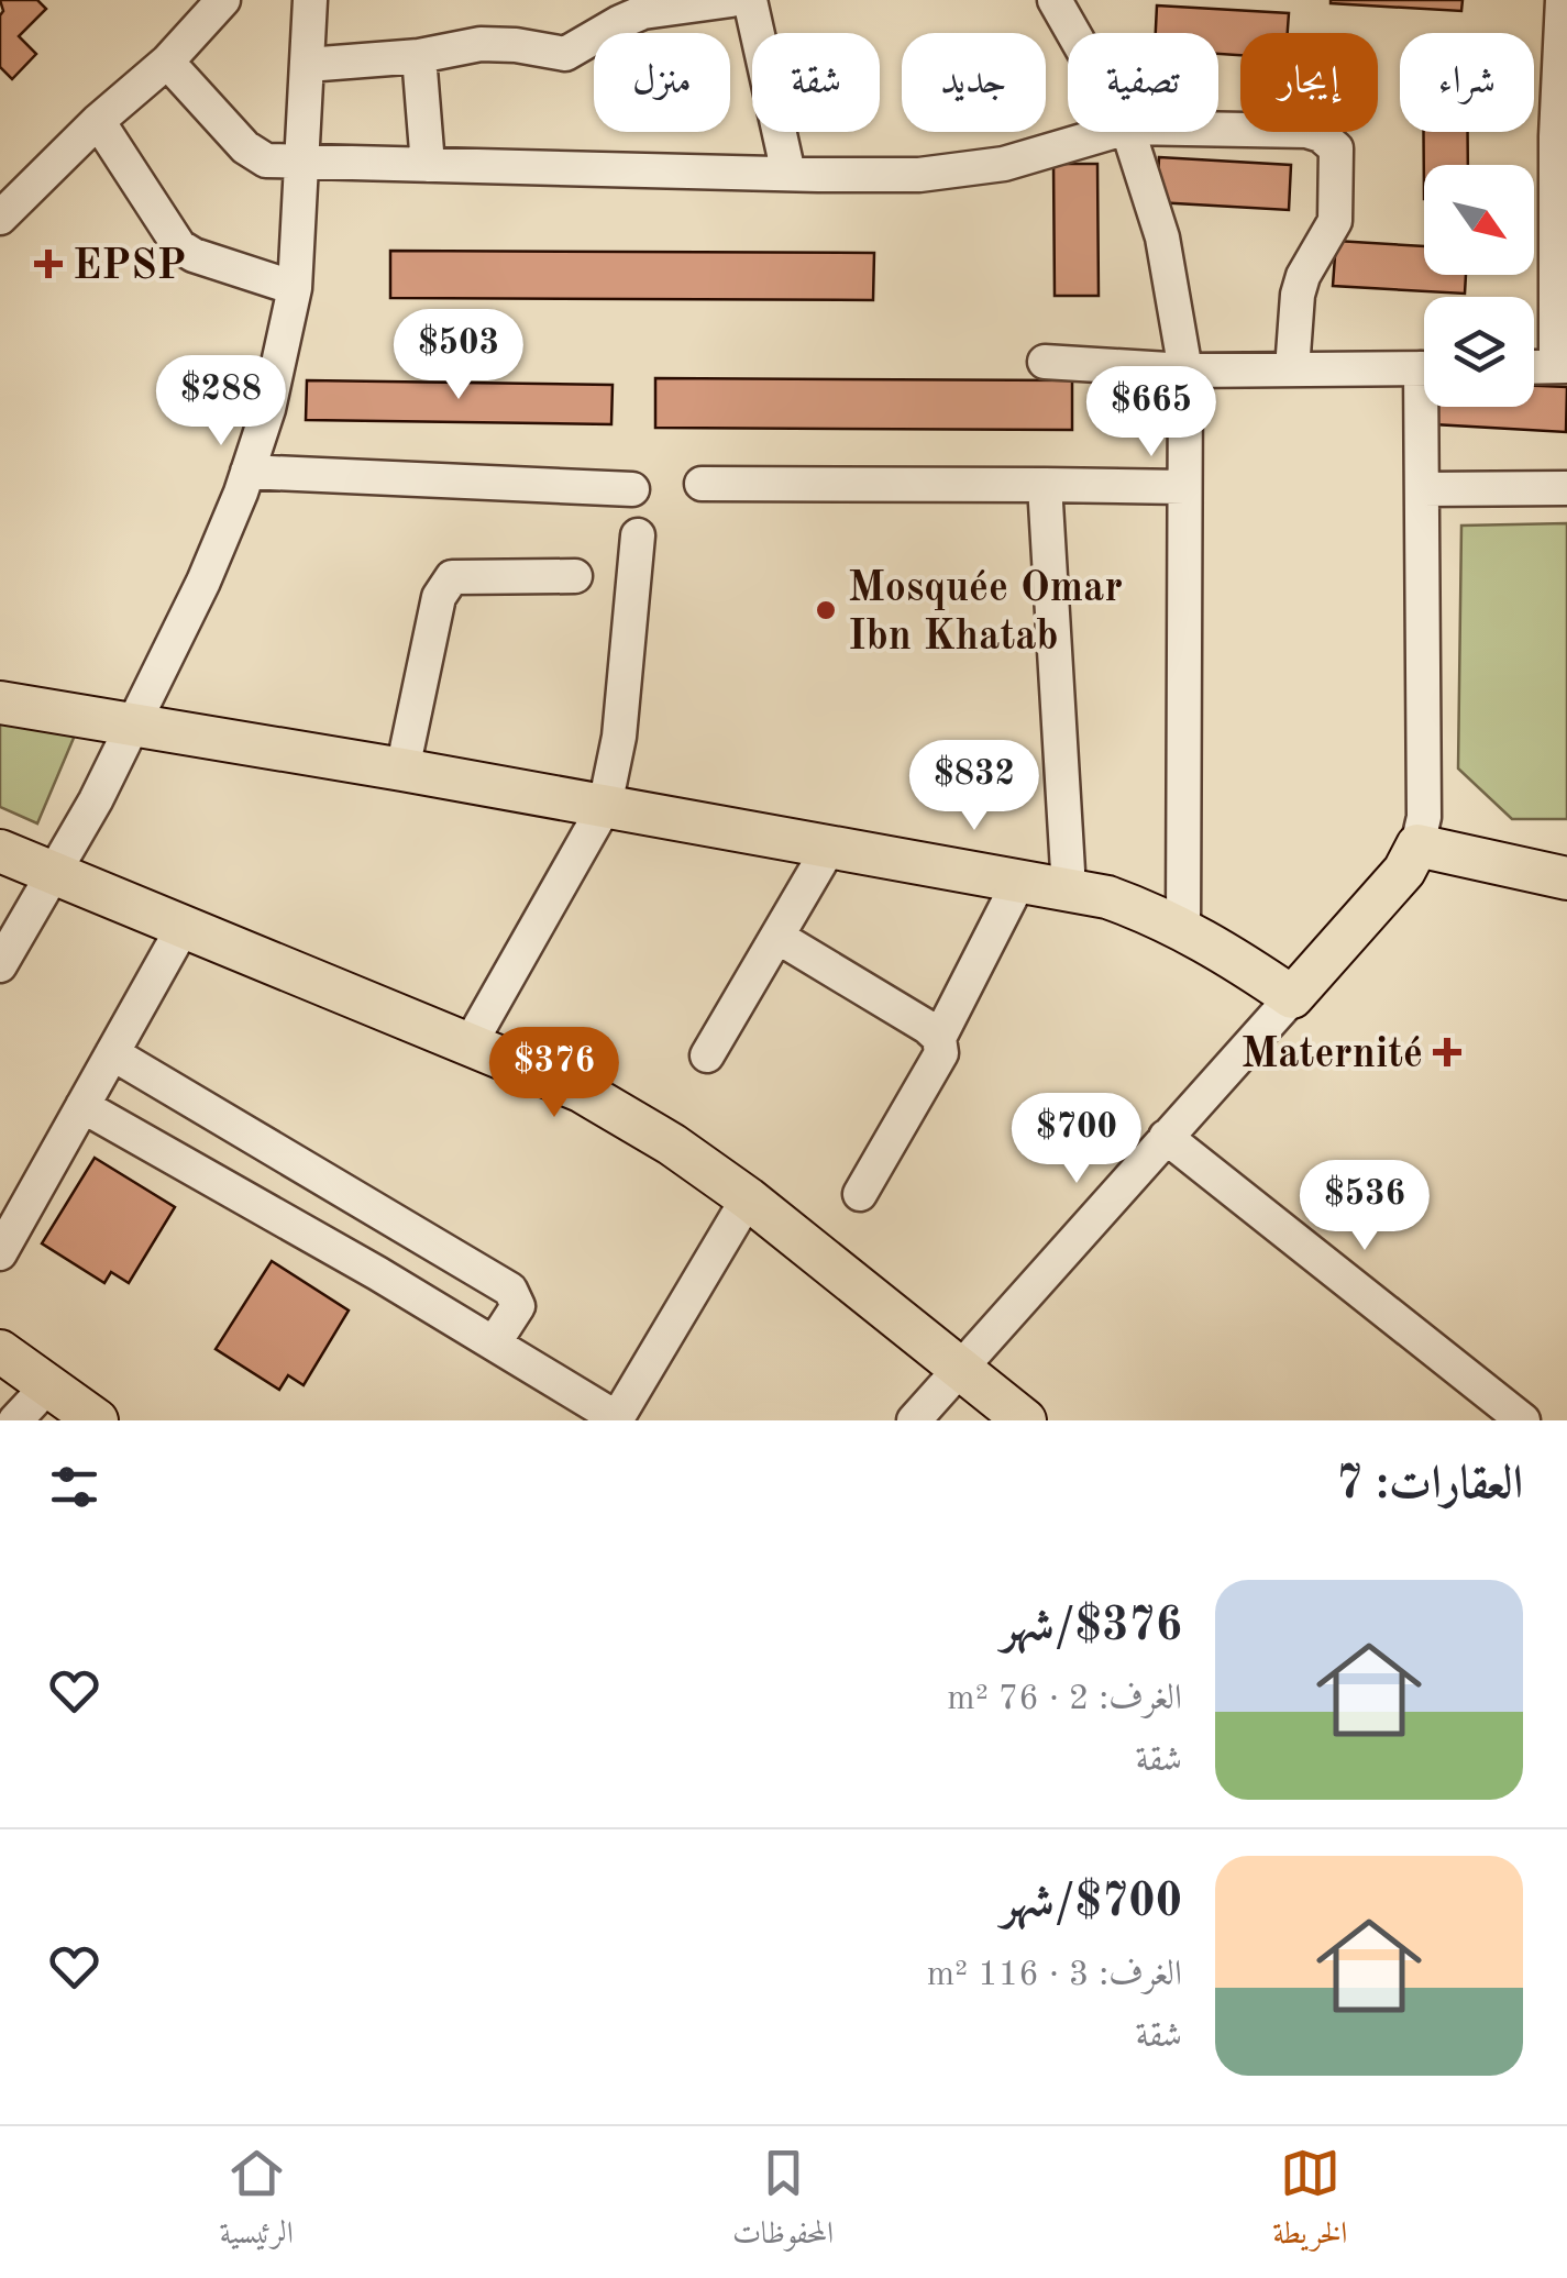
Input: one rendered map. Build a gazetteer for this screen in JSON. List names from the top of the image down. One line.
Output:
{"places":{"health":["EPSP","Maternité"],"other":["Mosquée Omar Ibn Khatab"]},"north":"bottom right","page":{"chip":["شراء","إيجار","تصفية","جديد","شقة","منزل"],"price":["$503","$288","$665","$832","$376","$700","$536"],"heading":"العقارات: 7","list":[{"name":"$376/شهر","note":"الغرف: 2 · 76 m² · شقة"},{"name":"$700/شهر","note":"الغرف: 3 · 116 m² · شقة"}],"tabs":["الخريطة","المحفوظات","الرئيسية"]}}
